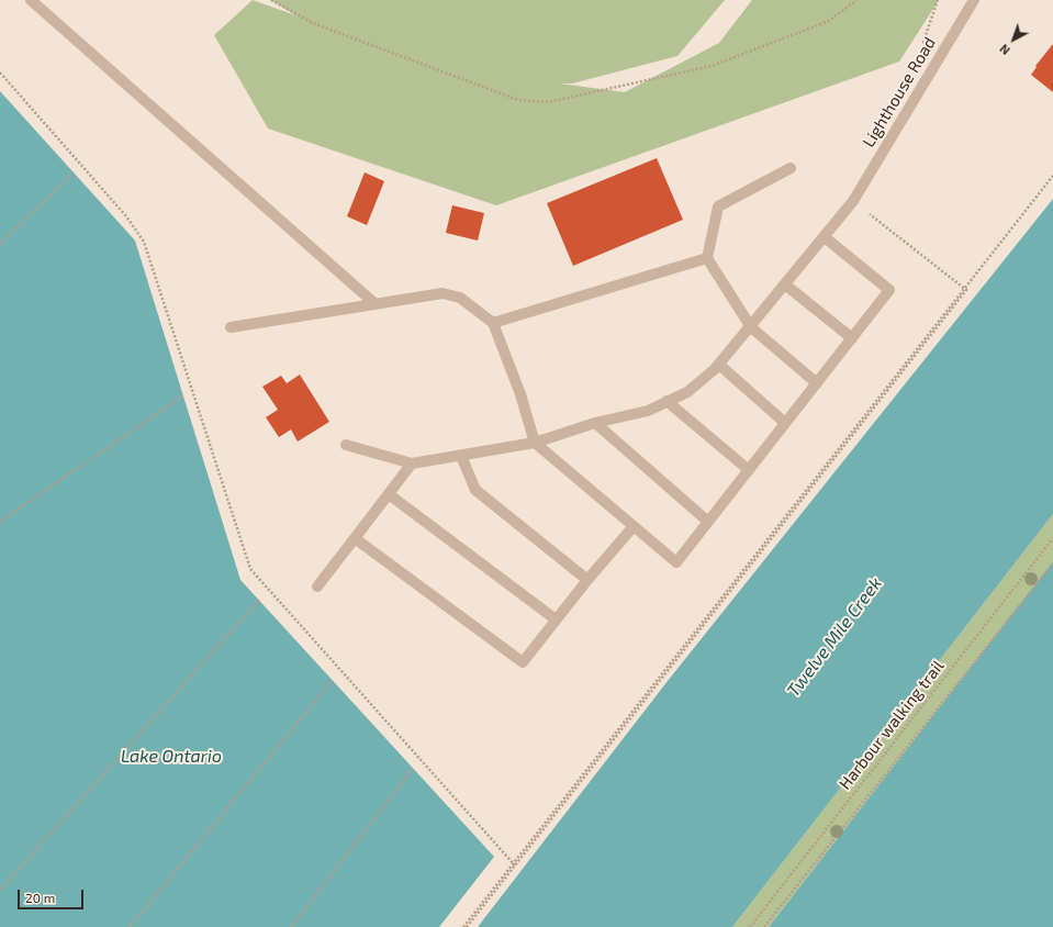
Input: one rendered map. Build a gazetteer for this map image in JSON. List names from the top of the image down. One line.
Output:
{"streets":{"street":["Lighthouse Road"],"path":["Harbour walking trail"]},"water":["Twelve Mile Creek","Lake Ontario"],"scale_bar":"20 m","north":"bottom left"}
